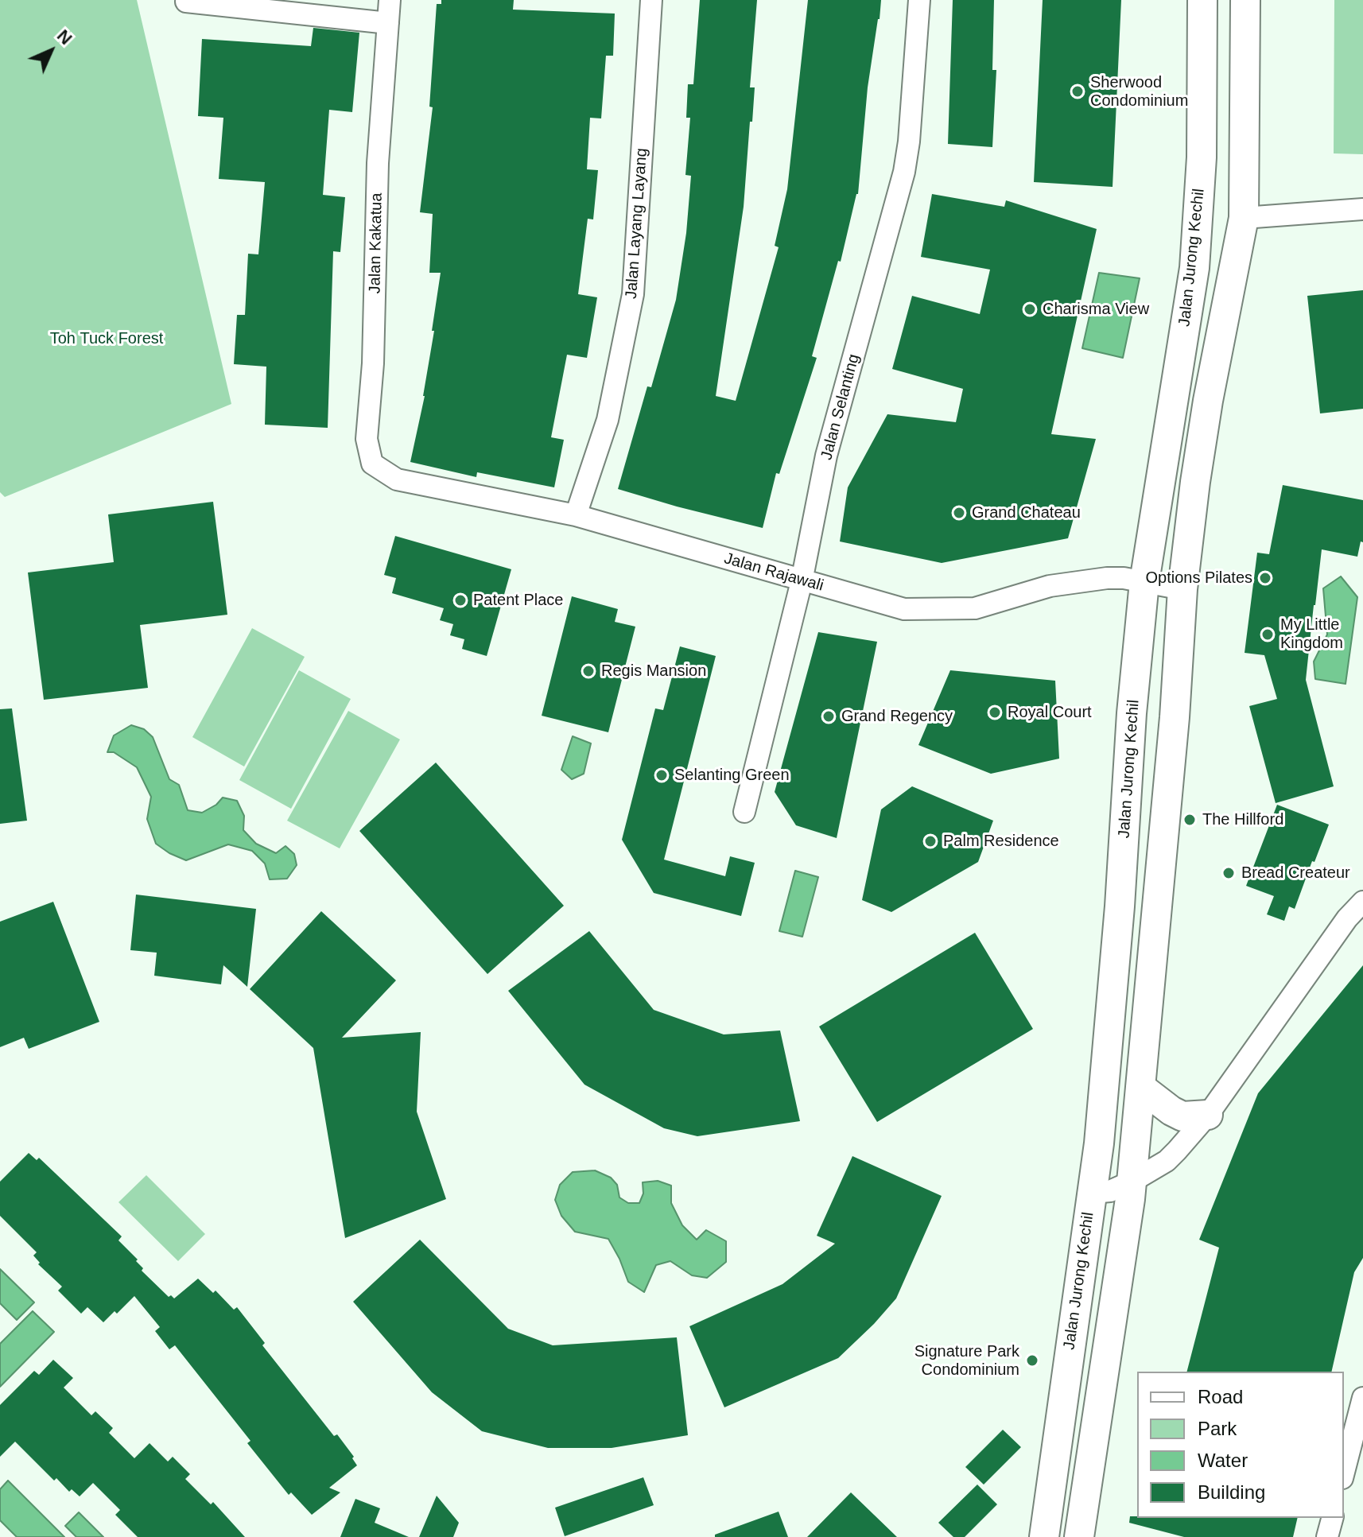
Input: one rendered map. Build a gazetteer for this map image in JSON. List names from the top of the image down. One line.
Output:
{"streets":{"main road":["Jalan Jurong Kechil"],"street":["Jalan Layang Layang","Jalan Kakatua","Jalan Selanting","Jalan Rajawali"]},"crossings":[["Jalan Layang Layang","Jalan Rajawali"],["Jalan Kakatua","Jalan Rajawali"],["Jalan Jurong Kechil","Jalan Rajawali"],["Jalan Selanting","Jalan Rajawali"]],"parks":["Toh Tuck Forest"],"places":["Sherwood Condominium","Charisma View","Grand Chateau","Options Pilates","Patent Place","My Little Kingdom","Regis Mansion","Royal Court","Grand Regency","Selanting Green","The Hillford","Palm Residence","Bread Createur","Signature Park Condominium"],"legend":["Road","Park","Water","Building"],"north":"top right"}
